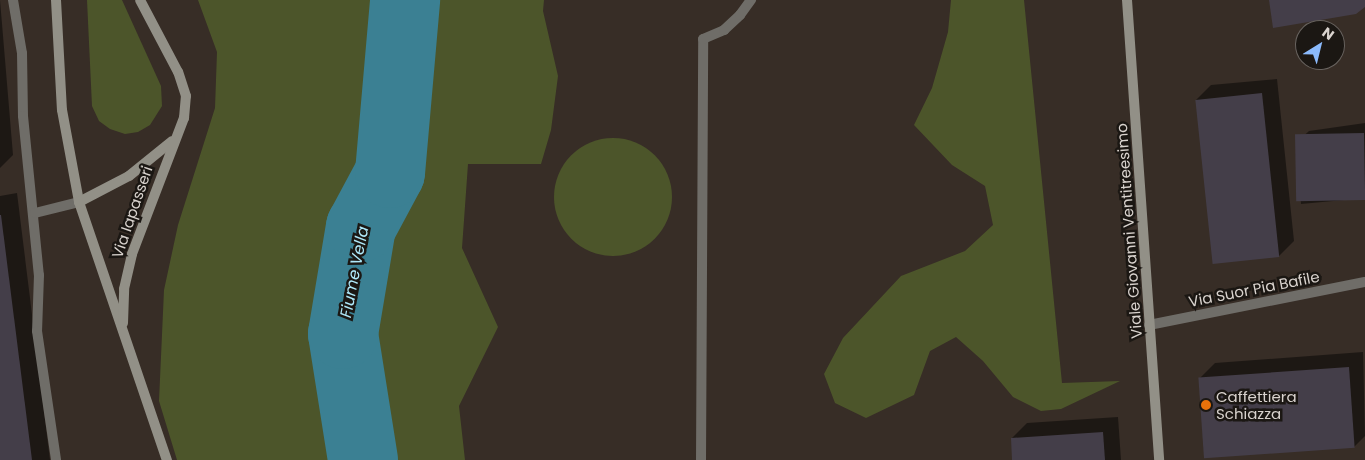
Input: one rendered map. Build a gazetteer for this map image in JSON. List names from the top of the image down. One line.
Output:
{"streets":{"street":["Via Iapasseri","Viale Giovanni Ventitreesimo","Via Suor Pia Bafile"]},"crossings":[["Viale Giovanni Ventitreesimo","Via Suor Pia Bafile"]],"water":["Fiume Vella"],"places":["Caffettiera Schiazza"],"north":"top right"}
